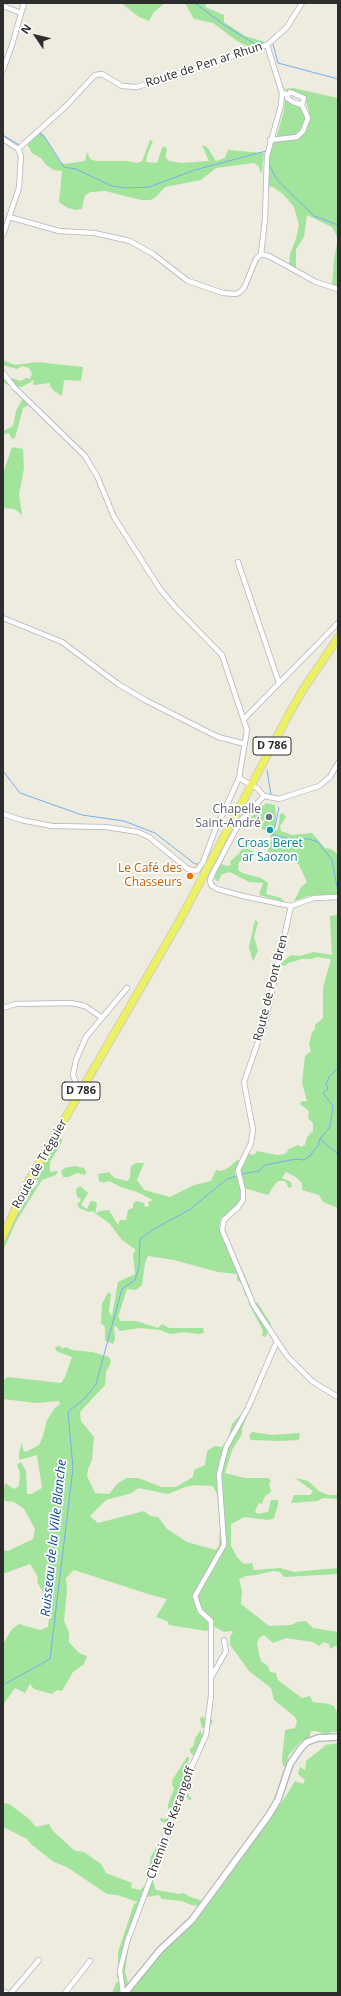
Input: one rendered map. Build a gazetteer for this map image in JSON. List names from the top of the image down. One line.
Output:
{"streets":{"main road":["D 786","Route de Tréguier"],"street":["Route de Pen ar Rhun","Route de Pont Bren","Chemin de Kerangoff"]},"crossings":[["D 786","Route de Tréguier"],["Route de Pont Bren","Chemin de Kerangoff"]],"water":["Ruisseau de la Ville Blanche"],"places":["Chapelle Saint-André","Croas Beret ar Saozon","Le Café des Chasseurs"],"north":"top left"}
